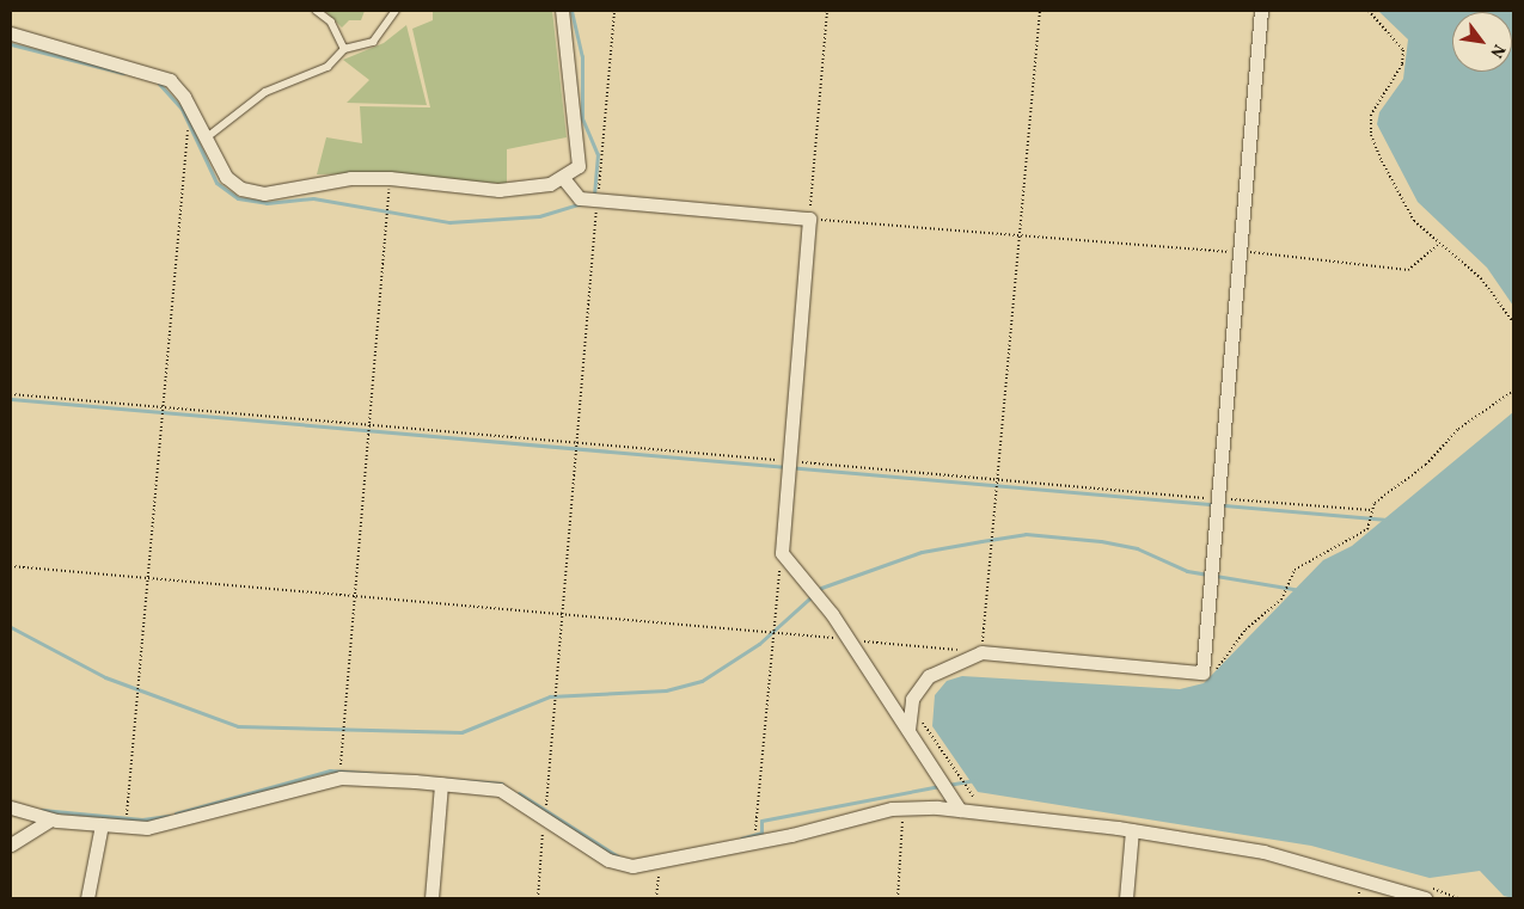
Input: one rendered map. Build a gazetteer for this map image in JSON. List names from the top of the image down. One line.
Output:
{"north":"bottom right"}
